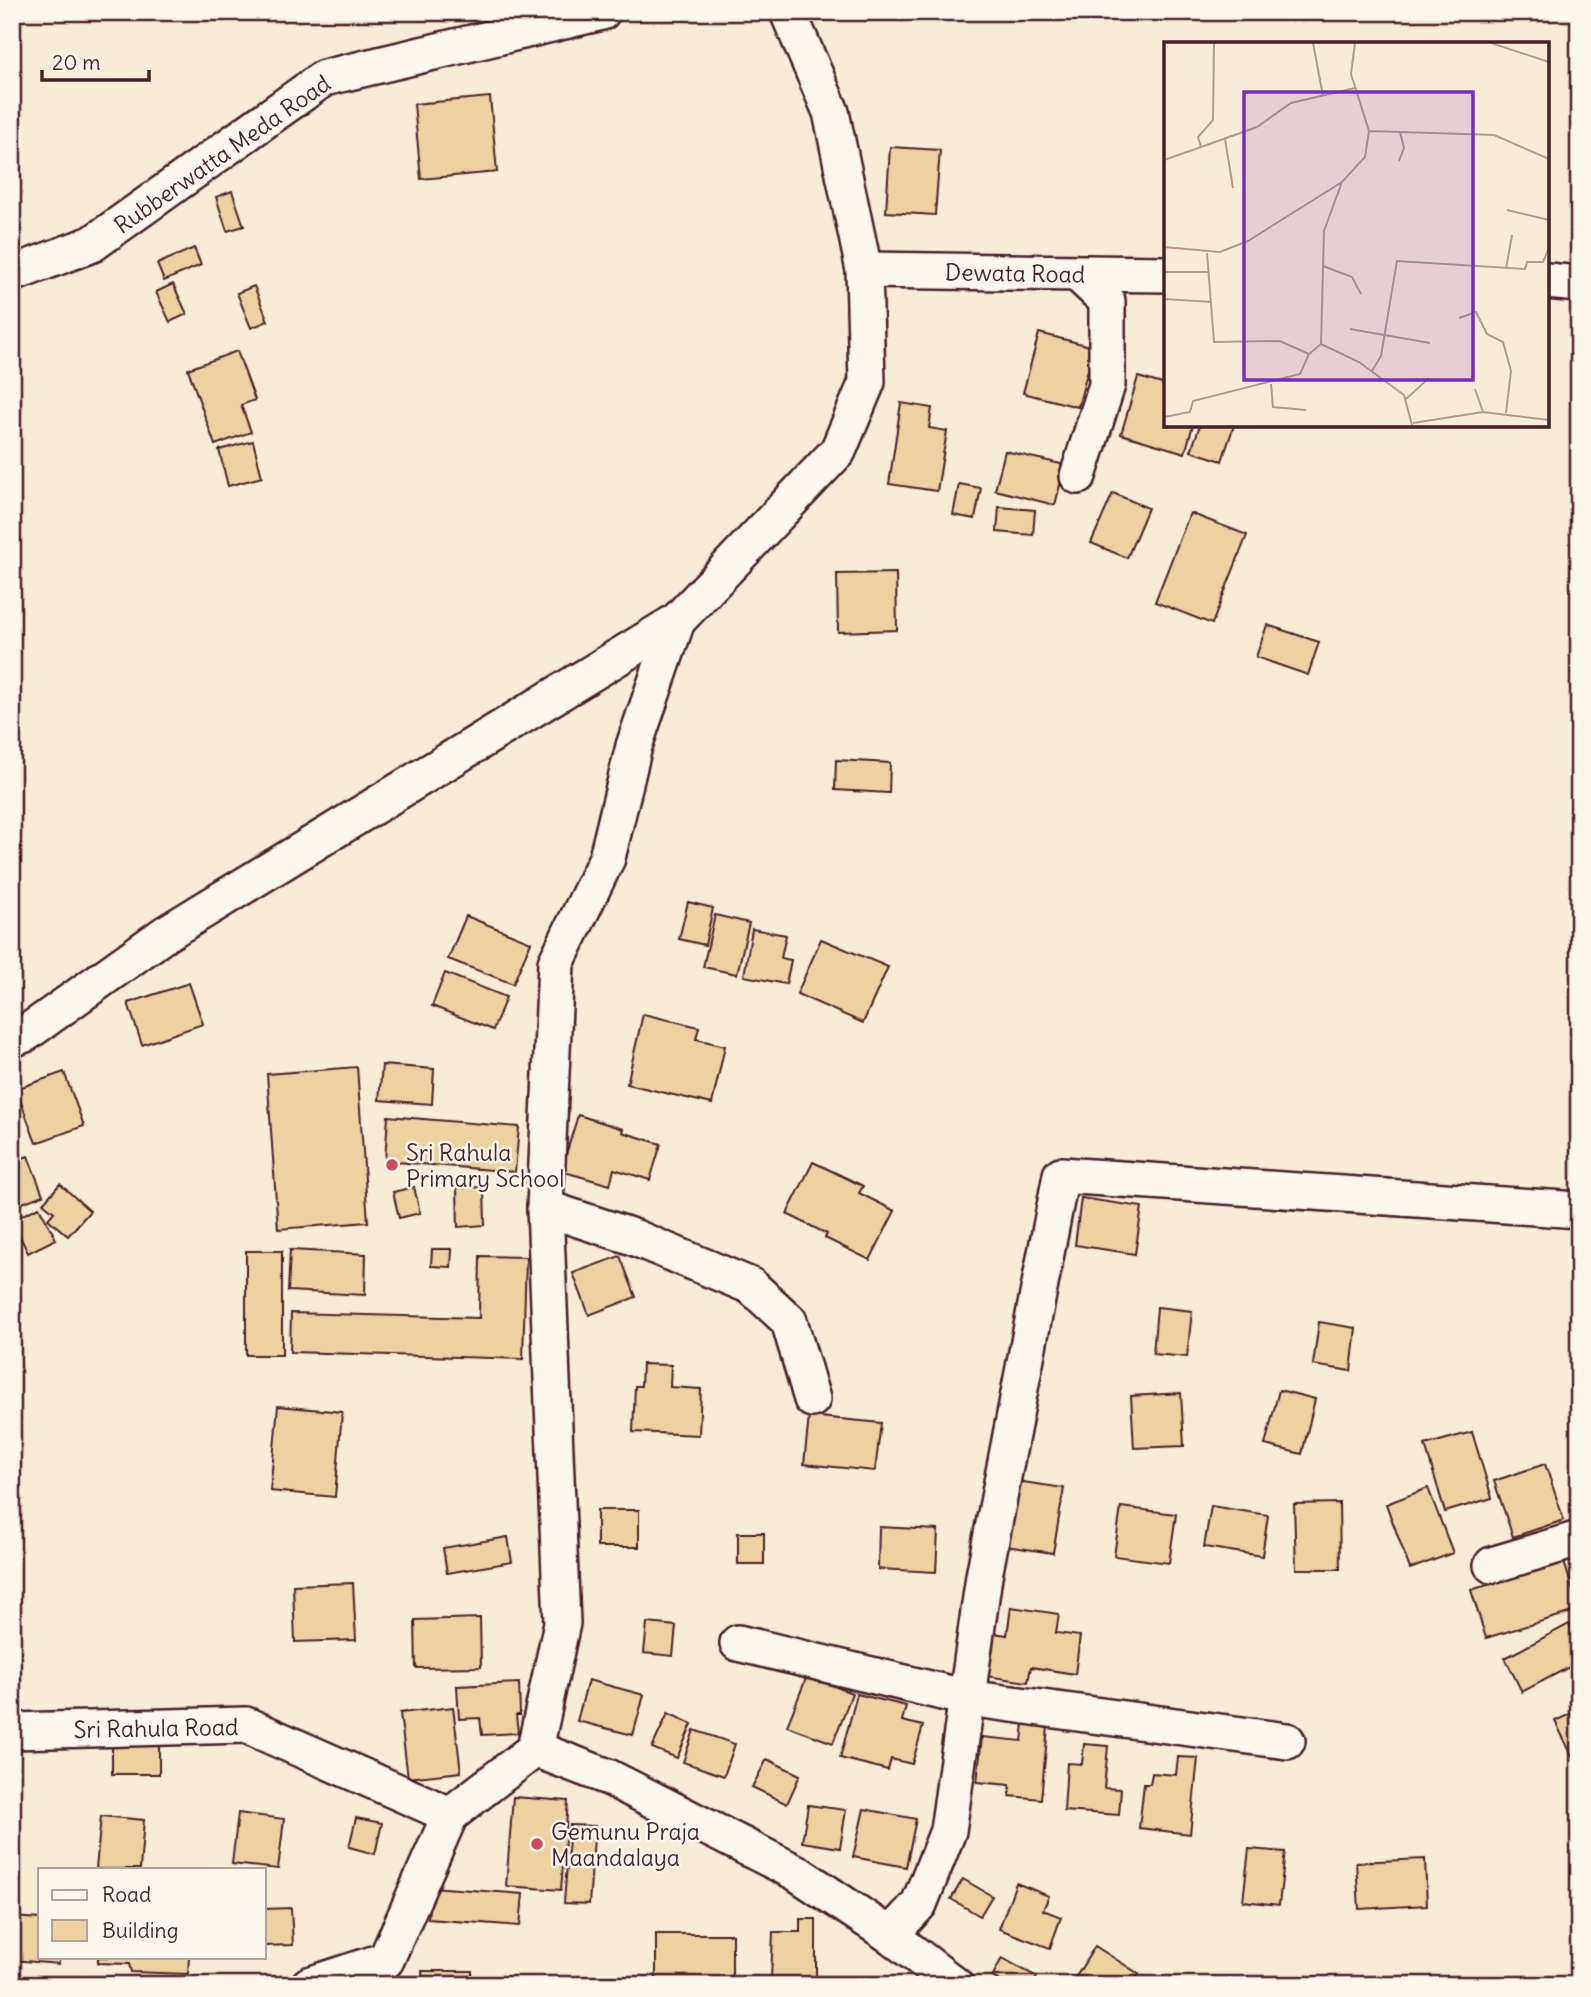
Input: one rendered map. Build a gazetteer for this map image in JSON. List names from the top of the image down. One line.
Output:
{"streets":{"street":["Rubberwatta Meda Road","Dewata Road","Sri Rahula Road"]},"places":["Sri Rahula Primary School","Gemunu Praja Maandalaya"],"legend":["Road","Building"],"scale_bar":"20 m"}
